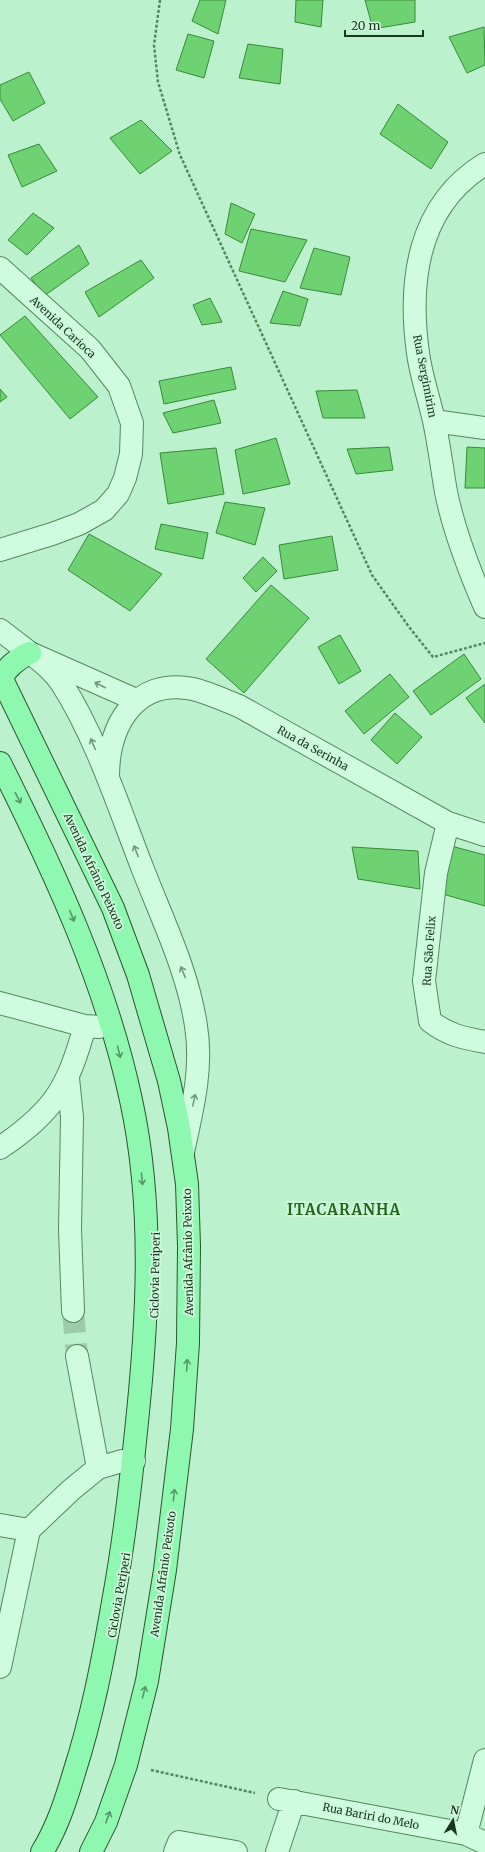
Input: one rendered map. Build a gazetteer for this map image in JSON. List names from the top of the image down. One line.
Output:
{"streets":{"main road":["Avenida Afrânio Peixoto"],"street":["Avenida Carioca","Rua Sergimirim","Rua da Serinha","Rua São Felix","Rua Bariri do Melo"]},"crossings":[["Rua da Serinha","Rua São Felix"]],"districts":["ITACARANHA"],"scale_bar":"20 m","north":"top"}
